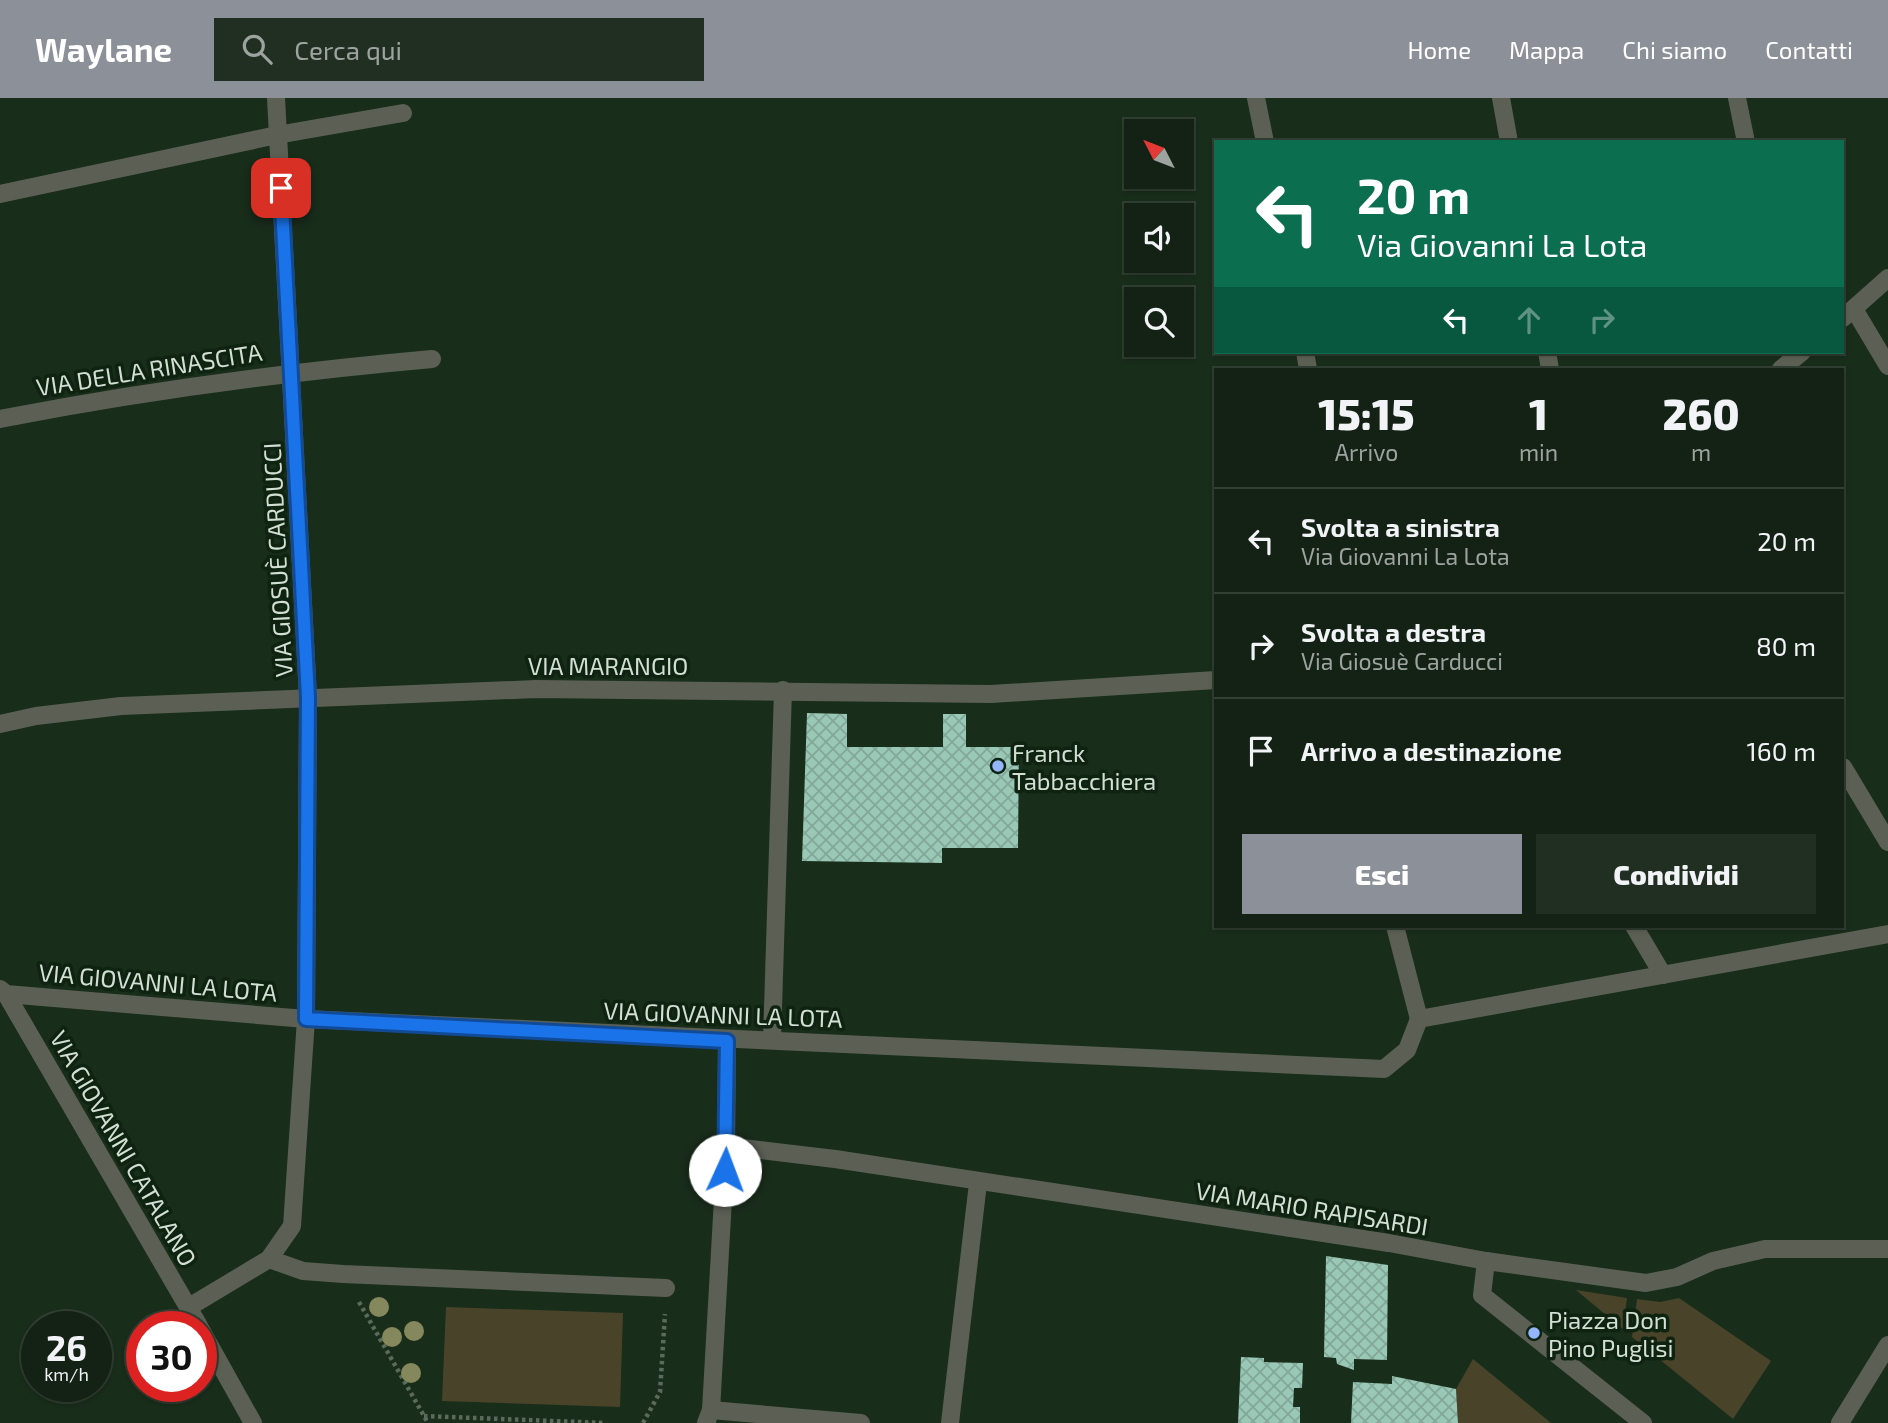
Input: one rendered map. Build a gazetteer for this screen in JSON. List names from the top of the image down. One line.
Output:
{"streets":{"street":["VIA DELLA RINASCITA","VIA GIOSUÈ CARDUCCI","VIA MARANGIO","VIA GIOVANNI LA LOTA","VIA GIOVANNI CATALANO","VIA MARIO RAPISARDI"]},"crossings":[["VIA DELLA RINASCITA","VIA GIOSUÈ CARDUCCI"],["VIA GIOSUÈ CARDUCCI","VIA MARANGIO"],["VIA GIOSUÈ CARDUCCI","VIA GIOVANNI LA LOTA"],["VIA GIOVANNI LA LOTA","VIA GIOVANNI CATALANO"]],"places":["Franck Tabbacchiera","Piazza Don Pino Puglisi"],"north":"top left","page":{"header":"Waylane","search":"Cerca qui","nav":["Home","Mappa","Chi siamo","Contatti"],"turn":["20 m","Via Giovanni La Lota"],"eta":["15:15","Arrivo","1","min","260","m"],"list":[{"name":"Svolta a sinistra","note":"Via Giovanni La Lota","value":"20 m"},{"name":"Svolta a destra","note":"Via Giosuè Carducci","value":"80 m"},{"name":"Arrivo a destinazione","value":"160 m"}],"buttons":["Esci","Condividi"],"speed":"26 km/h","limit":"30"}}
